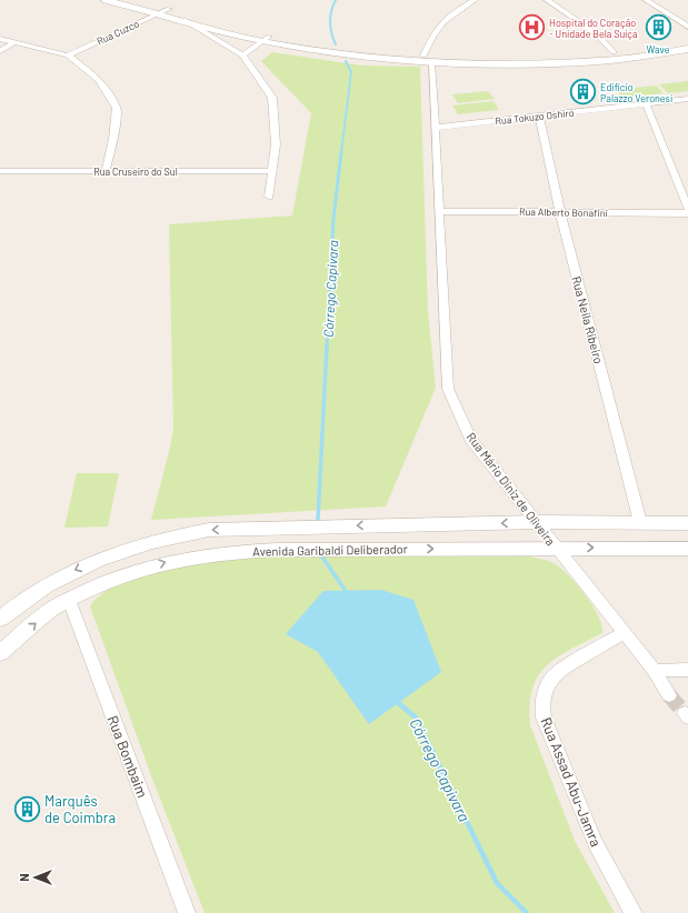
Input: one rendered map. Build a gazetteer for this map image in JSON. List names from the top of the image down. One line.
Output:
{"streets":{"street":["Rua Cuzco","Rua Tokuzo Oshiro","Rua Cruseiro do Sul","Rua Alberto Bonafini","Rua Neila Ribeiro","Rua Mário Diniz de Oliveira","Avenida Garibaldi Deliberador","Rua Bombaim","Rua Assad Abu-Jamra"]},"crossings":[["Rua Tokuzo Oshiro","Rua Neila Ribeiro"],["Rua Tokuzo Oshiro","Rua Mário Diniz de Oliveira"],["Rua Alberto Bonafini","Rua Neila Ribeiro"],["Rua Alberto Bonafini","Rua Mário Diniz de Oliveira"],["Rua Neila Ribeiro","Avenida Garibaldi Deliberador"],["Rua Mário Diniz de Oliveira","Avenida Garibaldi Deliberador"],["Rua Mário Diniz de Oliveira","Rua Assad Abu-Jamra"],["Avenida Garibaldi Deliberador","Rua Bombaim"]],"water":["Córrego Capivara"],"places":{"hospital":["Hospital do Coração - Unidade Bela Suíça"],"building":["Wave","Edifício Palazzo Veronesi","Marquês de Coimbra"]},"north":"left"}
